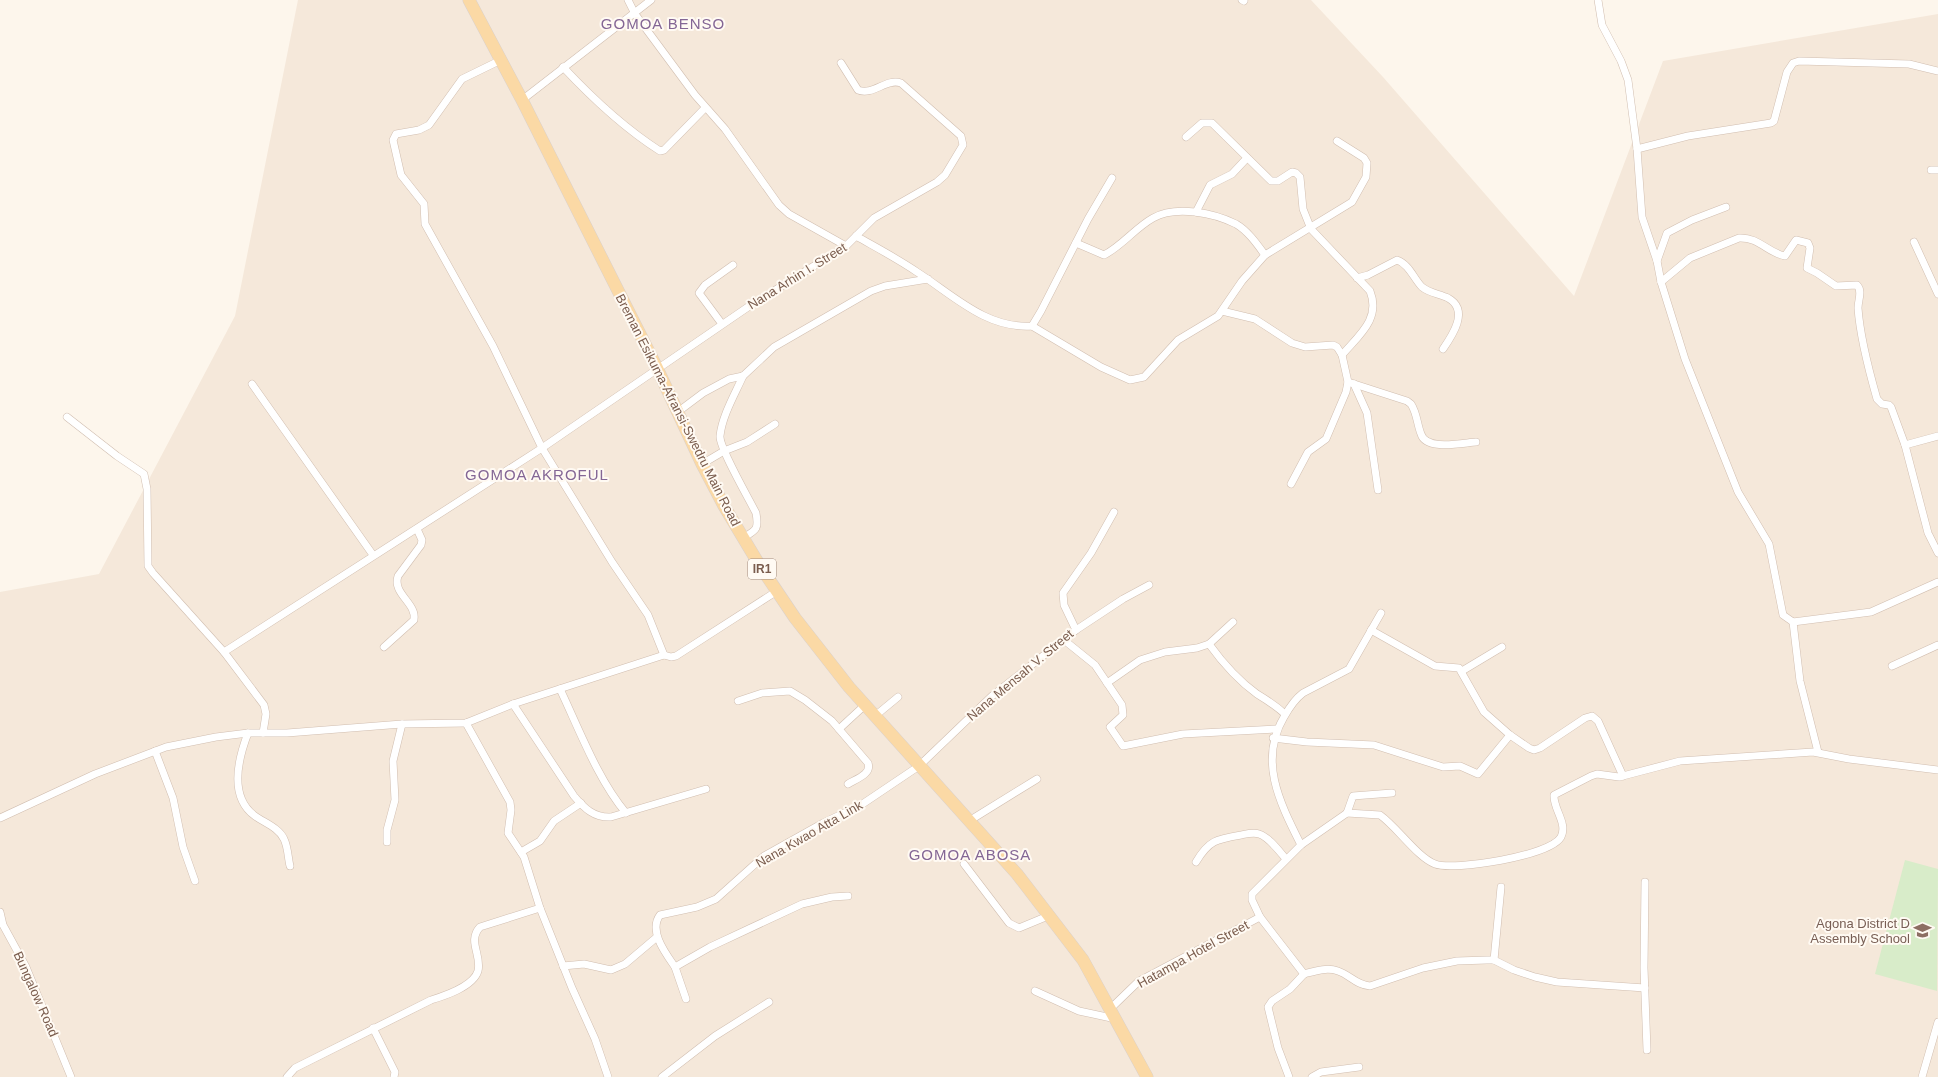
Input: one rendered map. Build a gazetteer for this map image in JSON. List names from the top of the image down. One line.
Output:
{"streets":{"main road":["Breman Esikuma-Afransi-Swedru Main Road","IR1"],"street":["Nana Arhin I. Street","Nana Mensah V. Street","Nana Kwao Atta Link","Hatampa Hotel Street","Bungalow Road"]},"crossings":[["Nana Arhin I. Street","Breman Esikuma-Afransi-Swedru Main Road"],["Breman Esikuma-Afransi-Swedru Main Road","Nana Mensah V. Street"],["Breman Esikuma-Afransi-Swedru Main Road","Nana Kwao Atta Link"],["Breman Esikuma-Afransi-Swedru Main Road","Hatampa Hotel Street"],["Nana Mensah V. Street","Nana Kwao Atta Link"]],"districts":["GOMOA BENSO","GOMOA AKROFUL","GOMOA ABOSA"],"places":{"school or university":["Agona District D Assembly School"]}}
